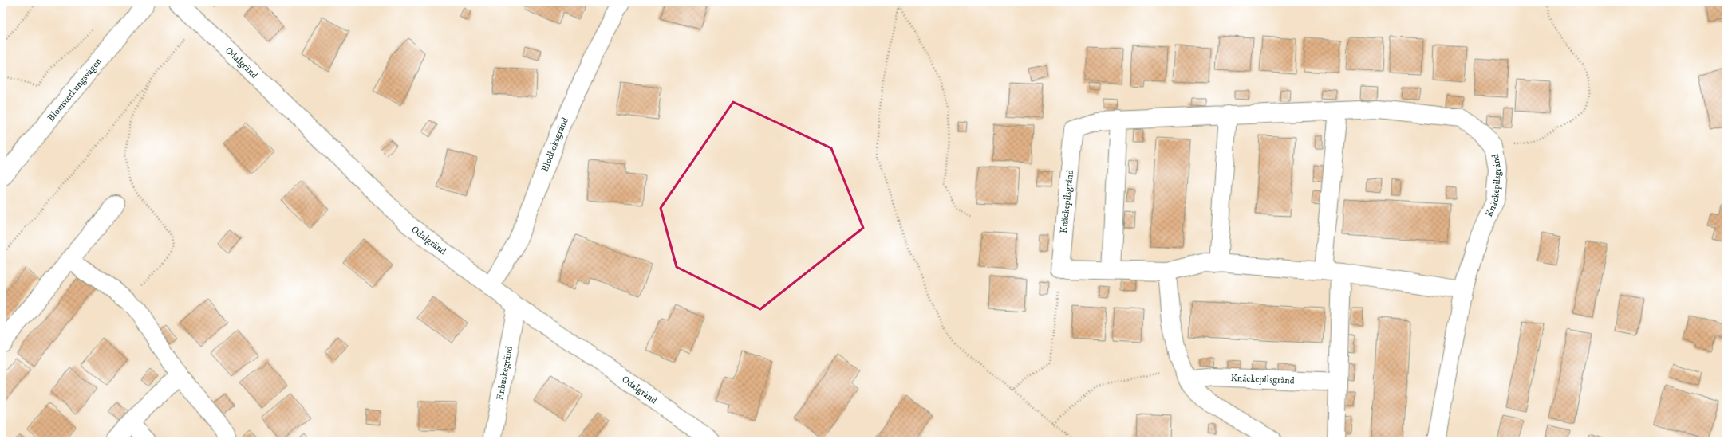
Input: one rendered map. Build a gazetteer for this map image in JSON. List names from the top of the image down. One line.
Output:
{"streets":{"street":["Odalgränd","Blomsterkungsvägen","Blodboksgränd","Knäckepilsgränd","Enbuskegränd"]},"crossings":[["Odalgränd","Blodboksgränd"],["Odalgränd","Enbuskegränd"]]}
